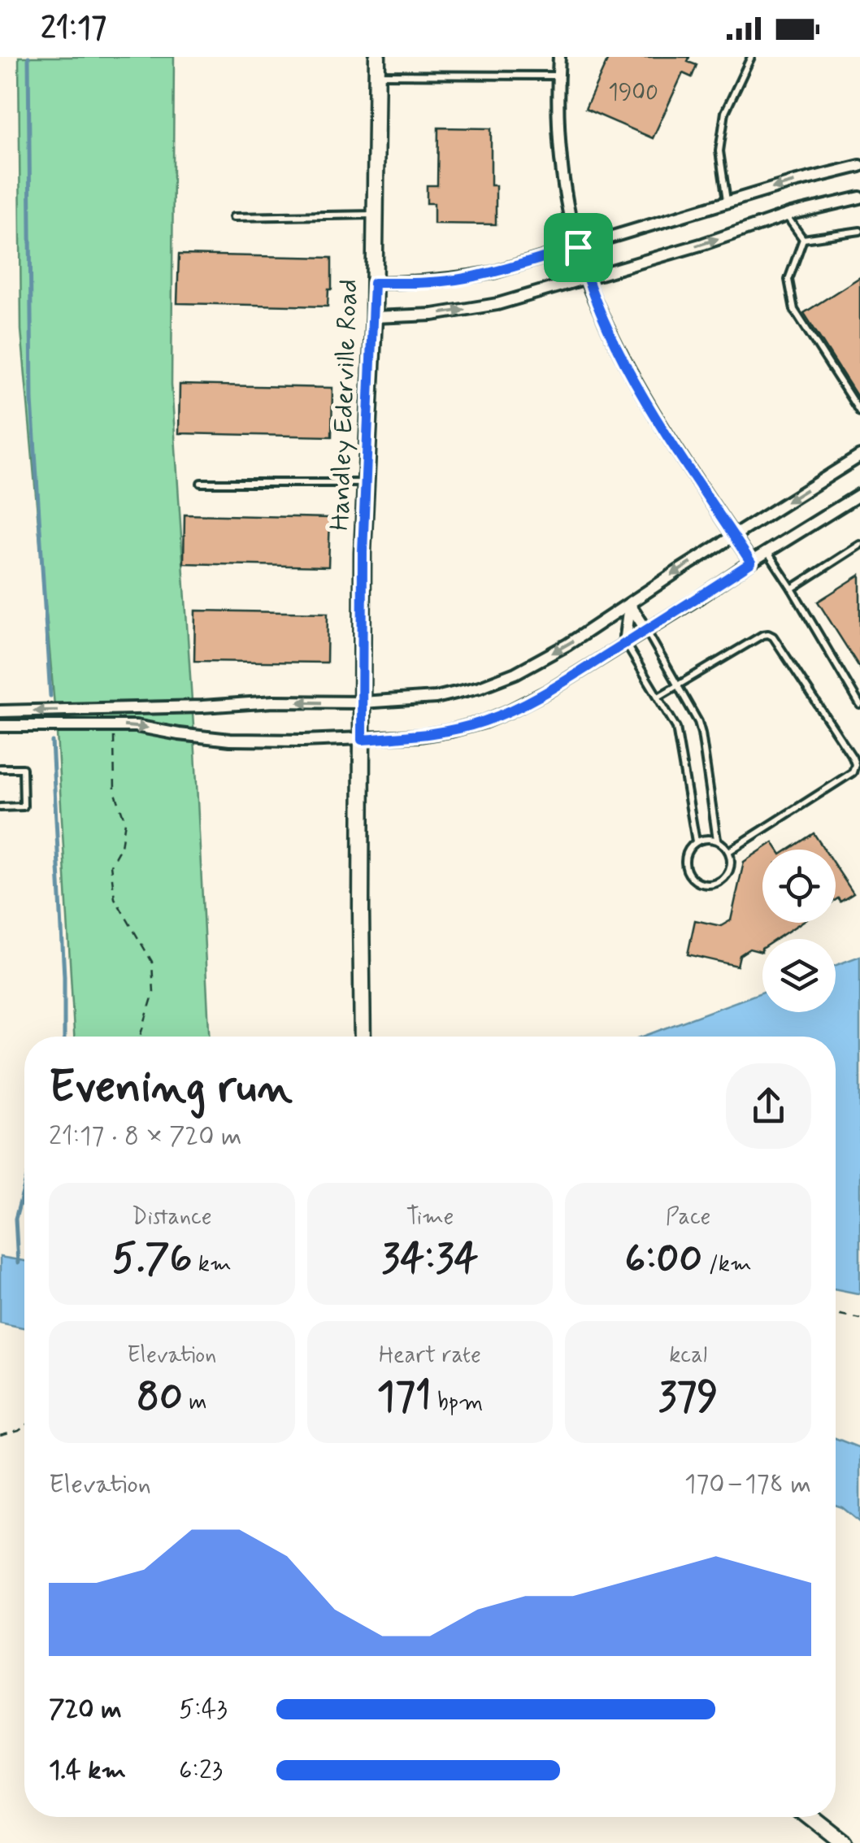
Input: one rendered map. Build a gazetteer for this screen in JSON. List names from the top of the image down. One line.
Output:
{"streets":{"main road":["Handley Ederville Road"]},"house_numbers":["1900"],"page":{"status":"21:17","heading":["Evening run","21:17 · 8 × 720 m"],"stats":[["Distance","5.76 km"],["Time","34:34"],["Pace","6:00 /km"],["Elevation","80 m"],["Heart rate","171 bpm"],["kcal","379"]],"chart":["Elevation","170–178 m"],"list":[{"name":"720 m","note":"5:43"},{"name":"1.4 km","note":"6:23"}]}}
